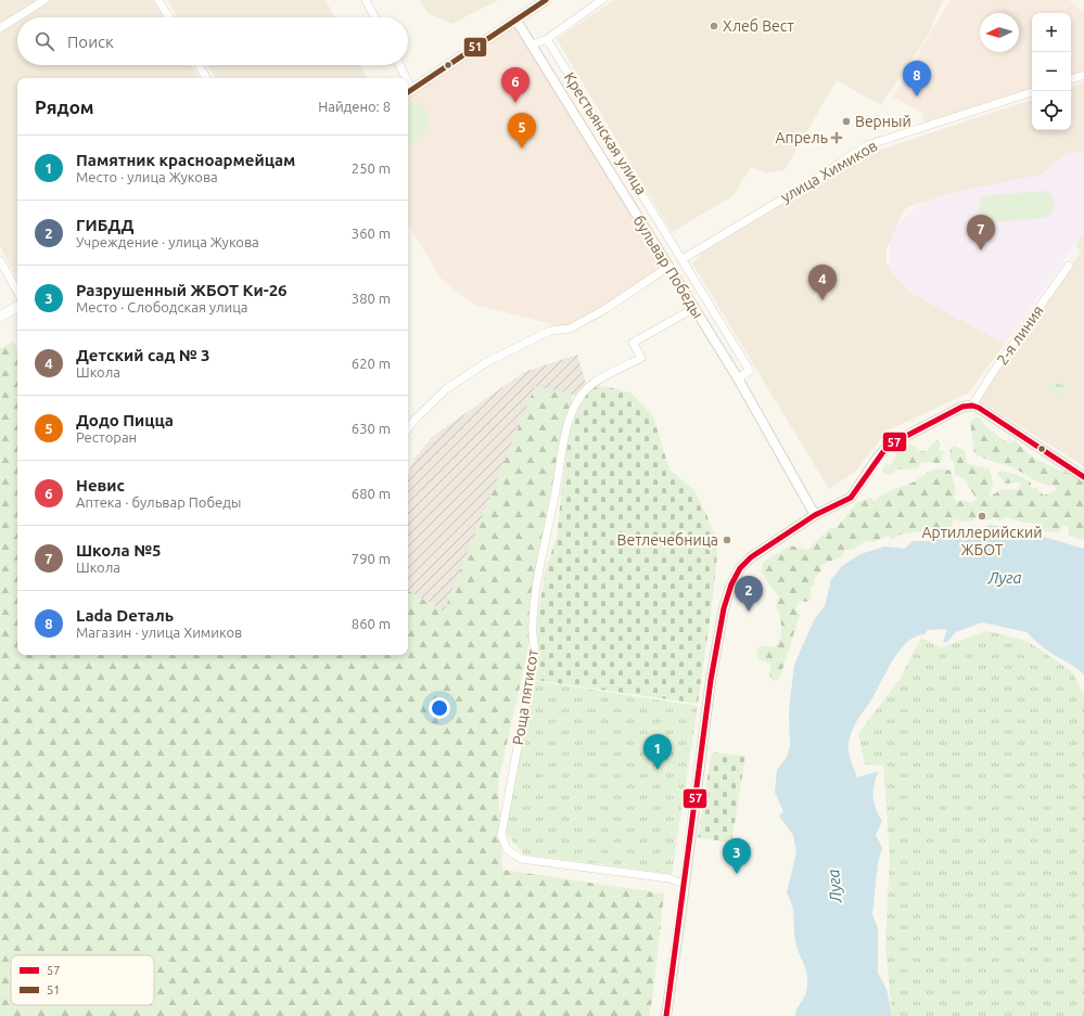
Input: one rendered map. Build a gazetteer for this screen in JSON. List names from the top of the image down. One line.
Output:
{"streets":{"street":["Крестьянская улица","улица Химиков","бульвар Победы","2-я линия","Роща пятисот"]},"crossings":[["Крестьянская улица","улица Химиков"],["Крестьянская улица","бульвар Победы"],["бульвар Победы","Роща пятисот"]],"water":["Луга"],"places":{"other":["Хлеб Вест","Верный","Артиллерийский ЖБОТ","Ветлечебница"],"health":["Апрель"]},"lines":["transit line 51","transit line 57"],"legend":["57","51"],"north":"left","page":{"map_buttons":["+","−"],"search":"Поиск","pins":["8","6","5","7","4","2","1","3"],"heading":["Рядом","Найдено: 8"],"list":[{"mark":"1","name":"Памятник красноармейцам","note":"Место · улица Жукова","value":"250 m"},{"mark":"2","name":"ГИБДД","note":"Учреждение · улица Жукова","value":"360 m"},{"mark":"3","name":"Разрушенный ЖБОТ Ки-26","note":"Место · Слободская улица","value":"380 m"},{"mark":"4","name":"Детский сад № 3","note":"Школа","value":"620 m"},{"mark":"5","name":"Додо Пицца","note":"Ресторан","value":"630 m"},{"mark":"6","name":"Невис","note":"Аптека · бульвар Победы","value":"680 m"},{"mark":"7","name":"Школа №5","note":"Школа","value":"790 m"},{"mark":"8","name":"Lada Dеталь","note":"Магазин · улица Химиков","value":"860 m"}]}}
